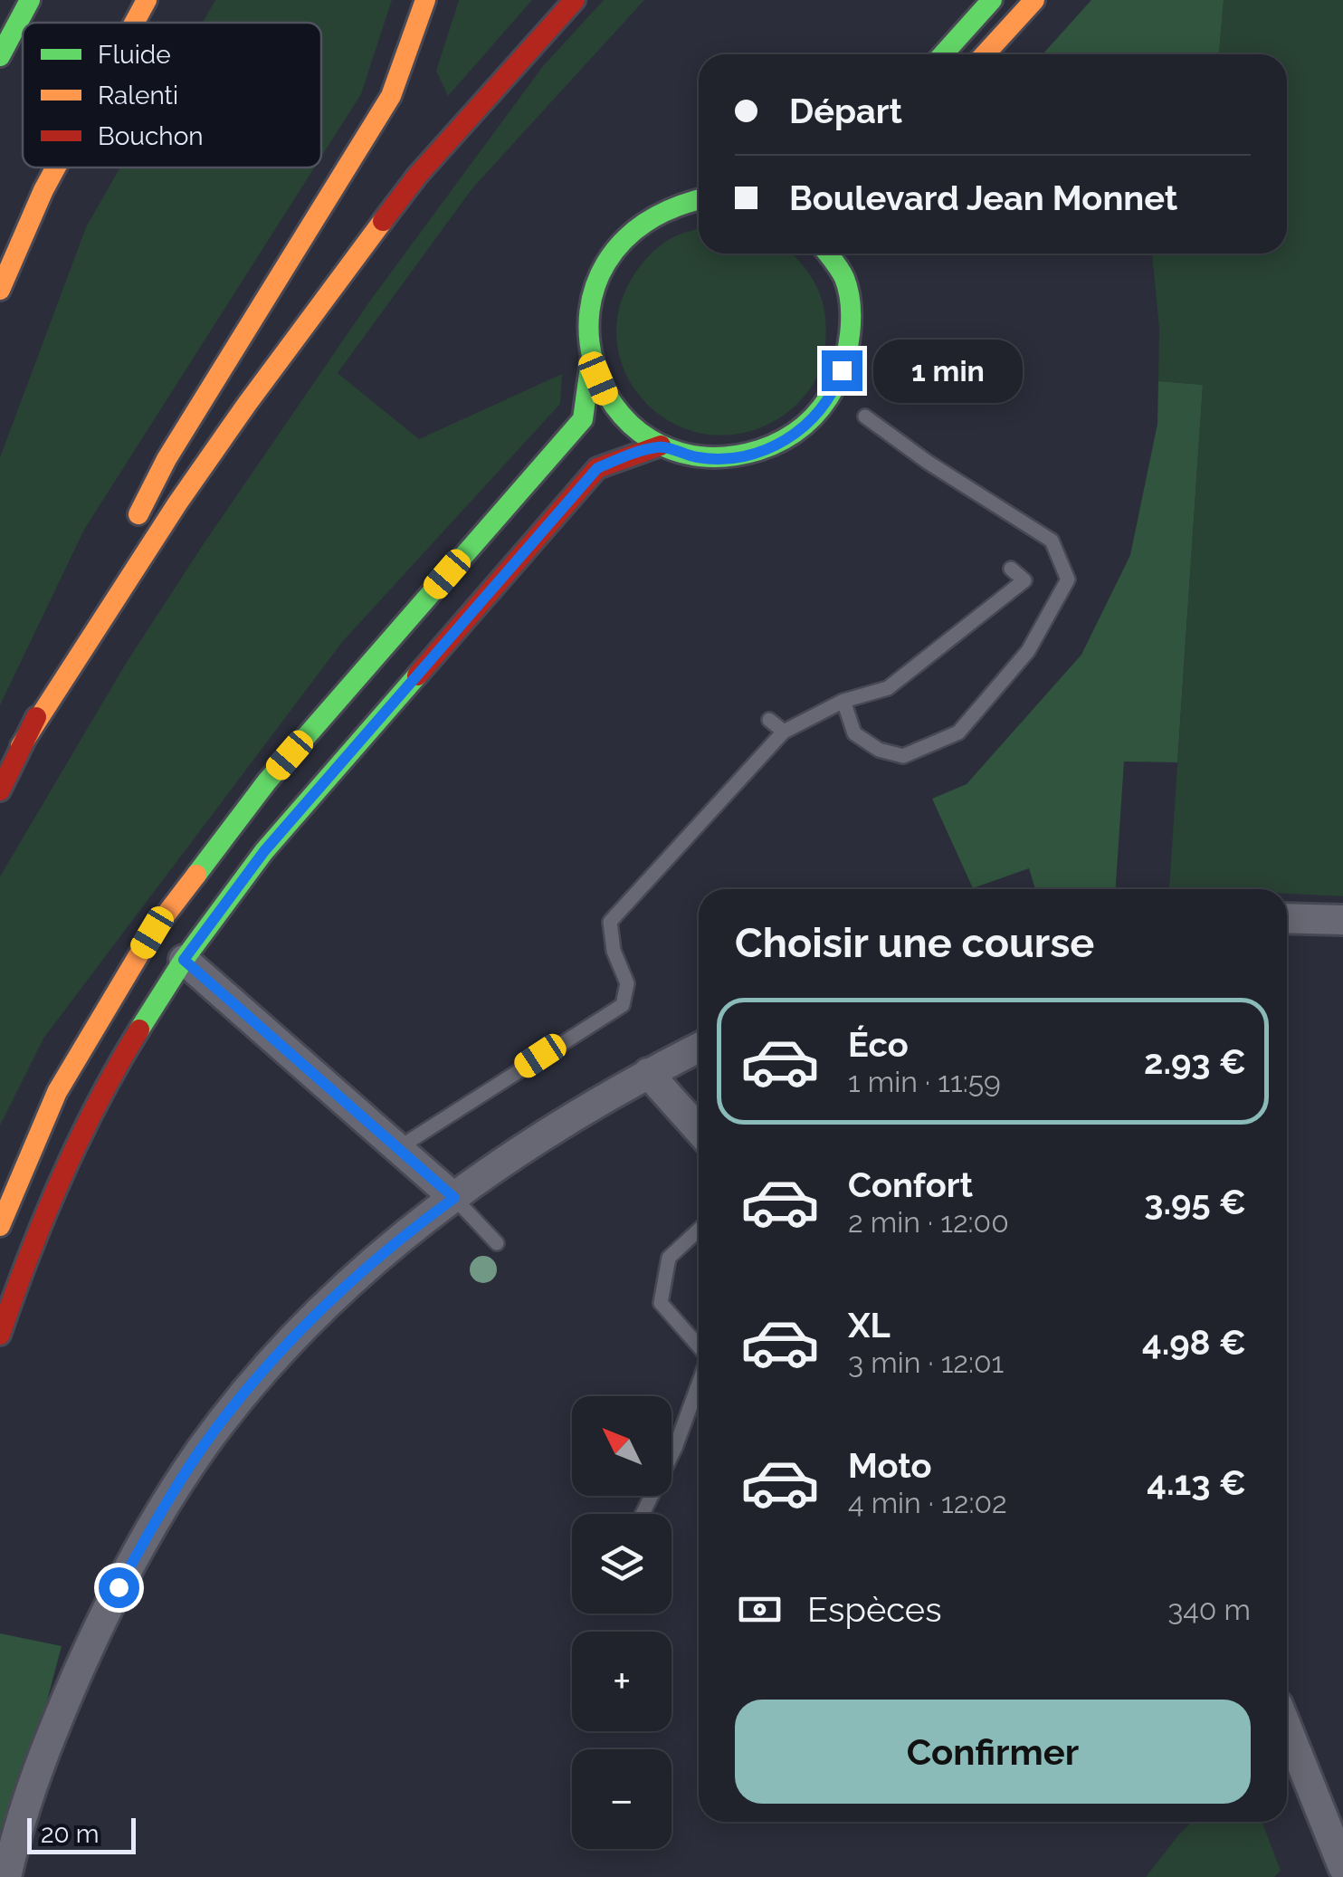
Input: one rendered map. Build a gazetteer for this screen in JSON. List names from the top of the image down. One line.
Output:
{"legend":["Fluide","Ralenti","Bouchon"],"scale_bar":"20 m","north":"top left","page":{"banner":["Départ","Boulevard Jean Monnet"],"bubble":"1 min","heading":"Choisir une course","list":[{"name":"Éco","note":"1 min · 11:59","value":"2.93 €"},{"name":"Confort","note":"2 min · 12:00","value":"3.95 €"},{"name":"XL","note":"3 min · 12:01","value":"4.98 €"},{"name":"Moto","note":"4 min · 12:02","value":"4.13 €"}],"map_buttons":["+","−"],"pay":["Espèces","340 m"],"buttons":"Confirmer","scale":"20 m"}}
